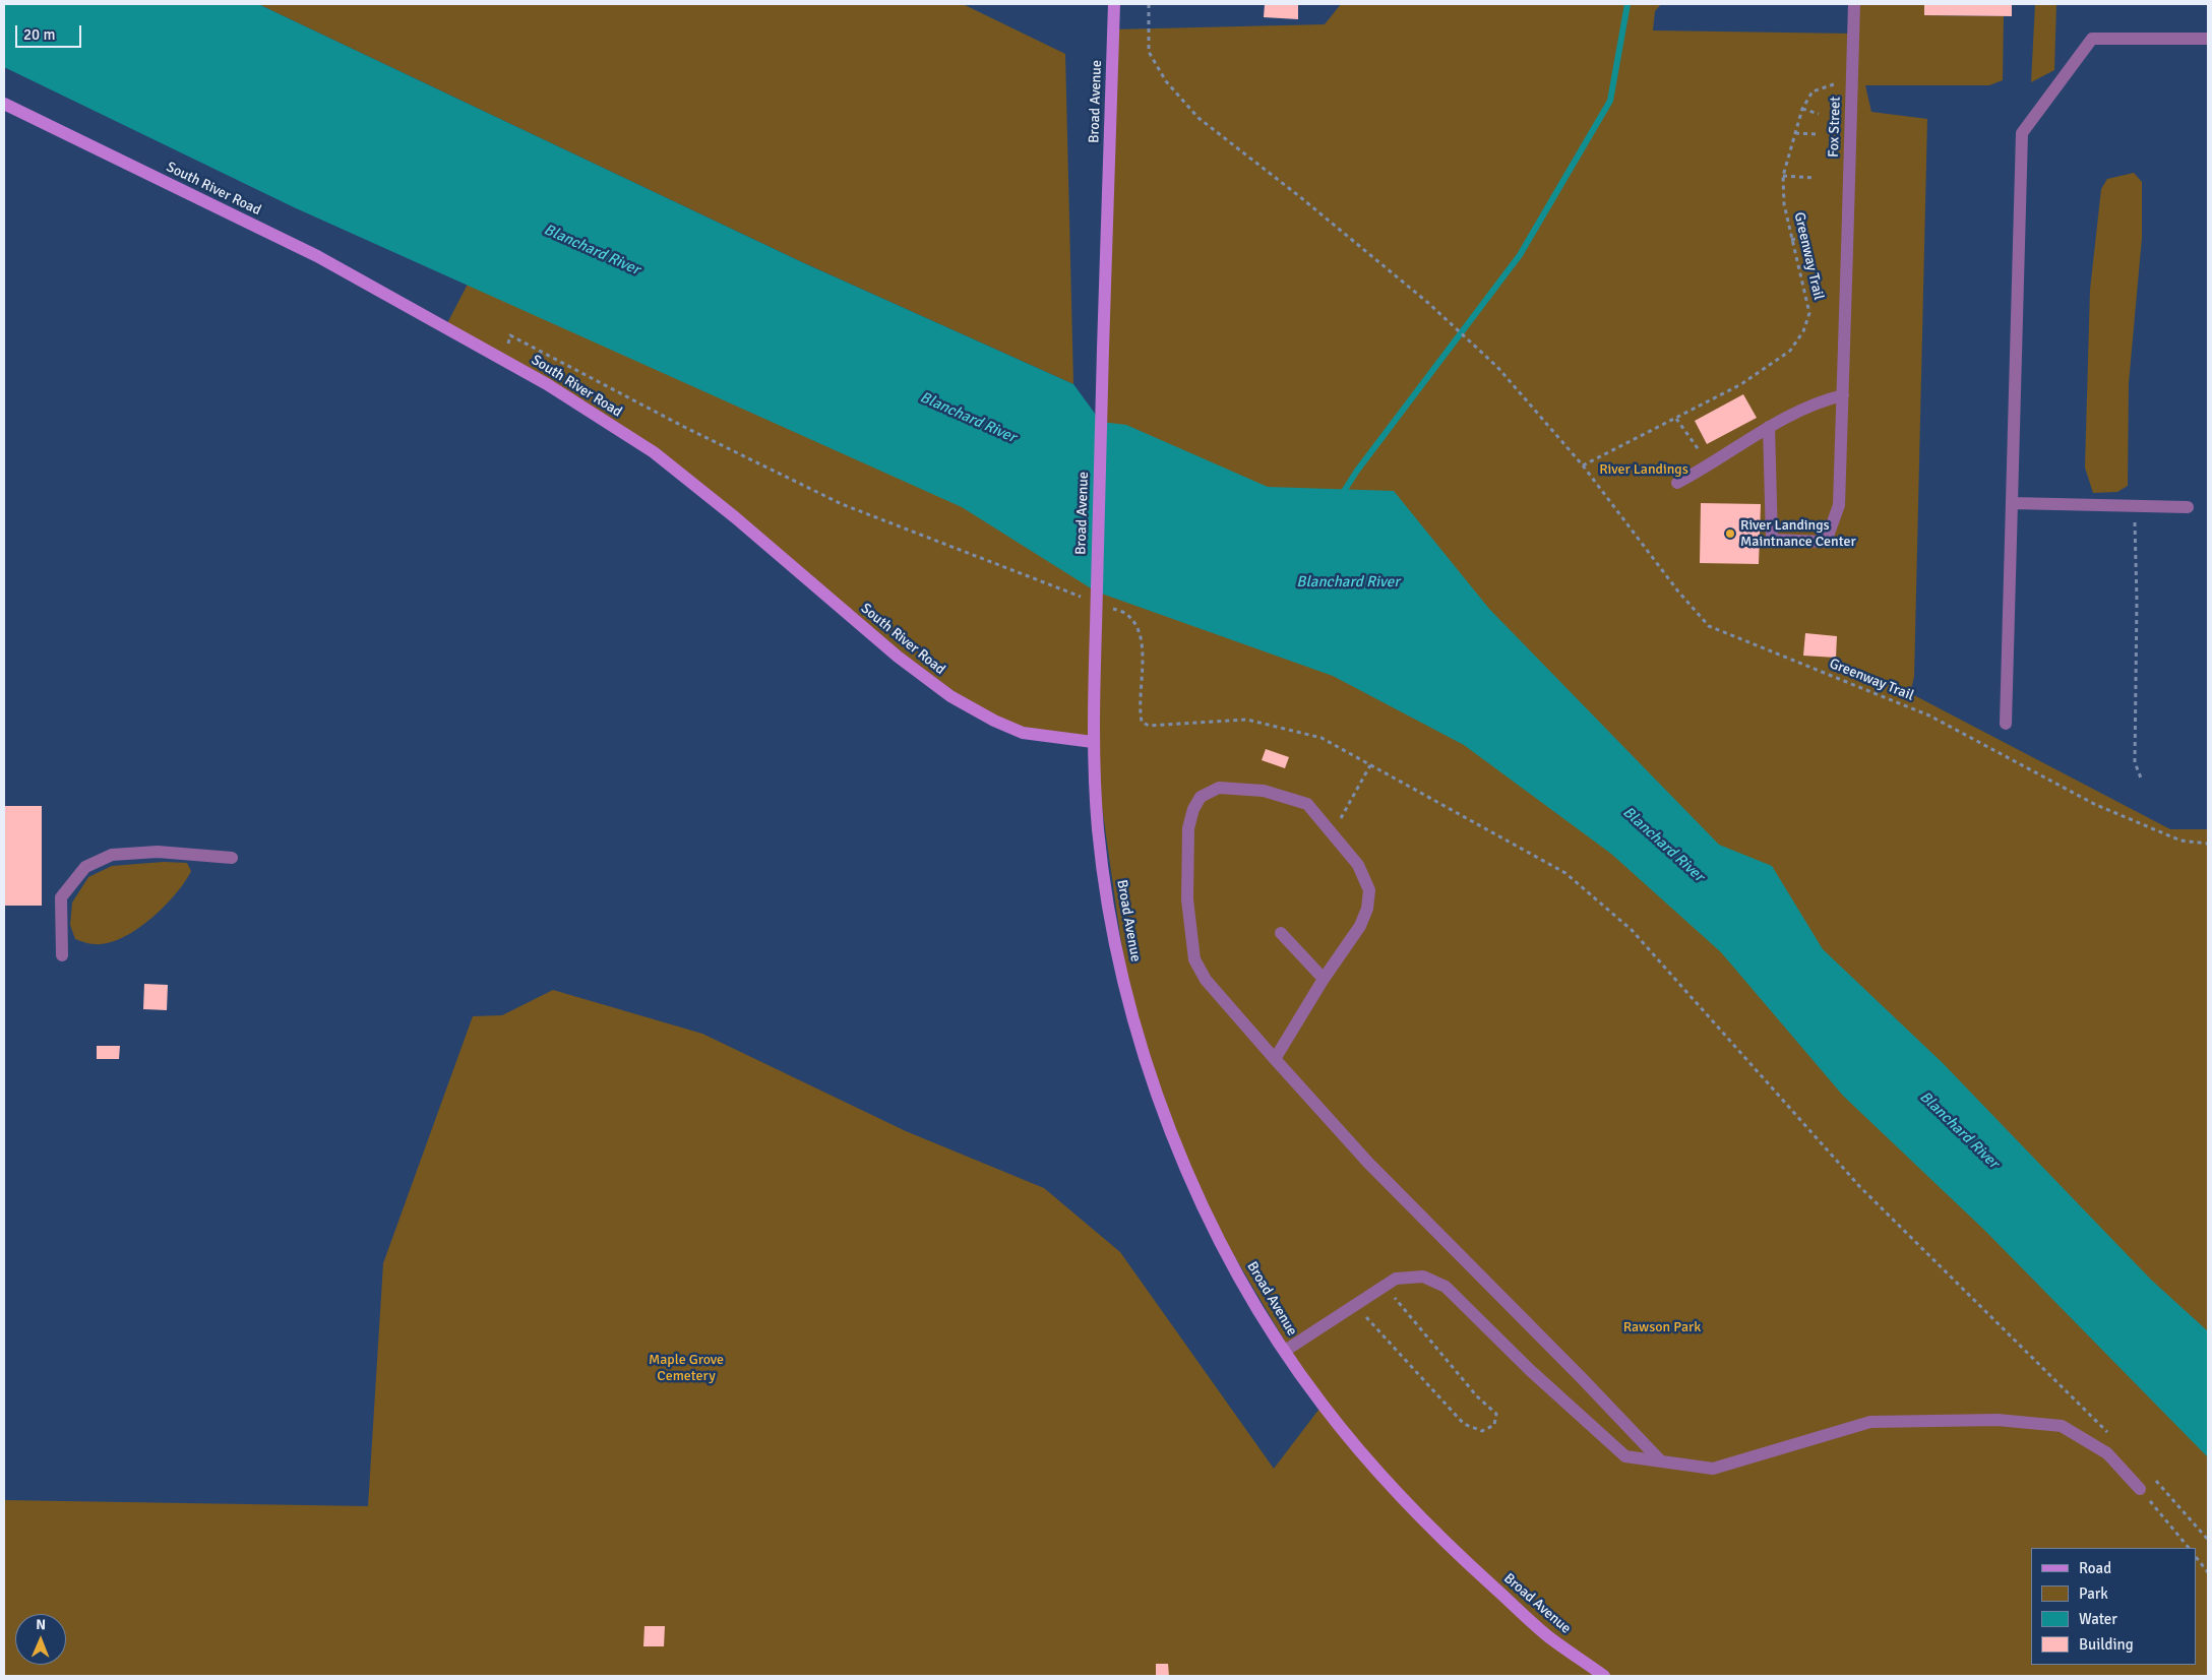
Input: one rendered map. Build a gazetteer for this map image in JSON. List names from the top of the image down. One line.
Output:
{"streets":{"main road":["Broad Avenue","South River Road"],"street":["Fox Street"],"path":["Greenway Trail"]},"crossings":[["Broad Avenue","South River Road"],["Fox Street","Greenway Trail"]],"water":["Blanchard River"],"parks":["River Landings","Rawson Park","Maple Grove Cemetery"],"places":["River Landings Maintnance Center"],"legend":["Road","Park","Water","Building"],"scale_bar":"20 m","north":"top"}
